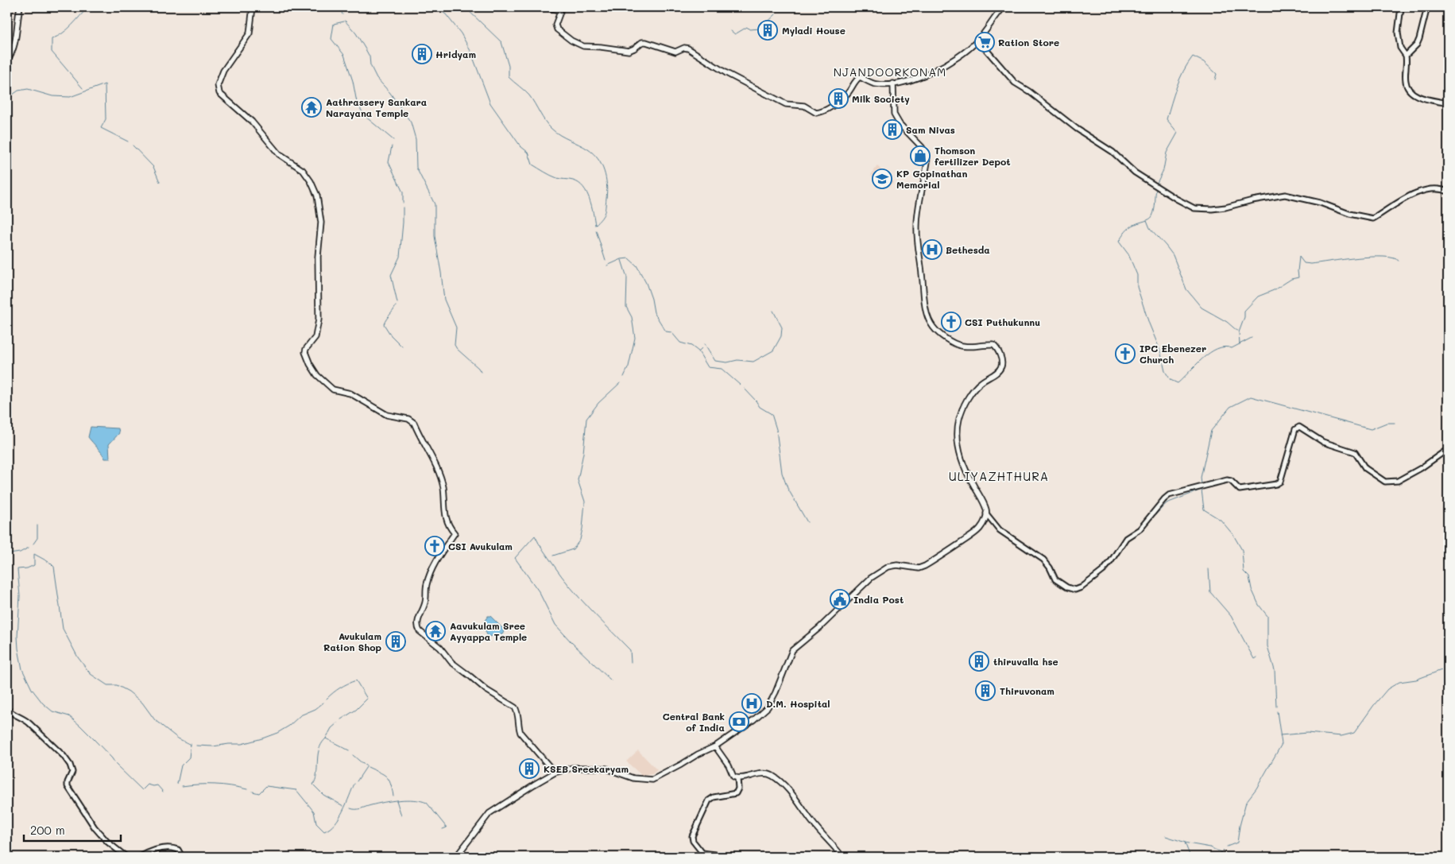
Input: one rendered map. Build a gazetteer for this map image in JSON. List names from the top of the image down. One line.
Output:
{"districts":["NJANDOORKONAM","ULIYAZHTHURA"],"places":{"building":["Myladi House","Hridyam","Milk Society","Sam Nivas","Avukulam Ration Shop","thiruvalla hse","Thiruvonam","KSEB Sreekaryam"],"supermarket":["Ration Store"],"temple":["Aathrassery Sankara Narayana Temple","Aavukulam Sree Ayyappa Temple"],"shop":["Thomson fertilizer Depot"],"school or university":["KP Gopinathan Memorial"],"hospital":["Bethesda","D.M. Hospital"],"church":["CSI Puthukunnu","IPC Ebenezer Church","CSI Avukulam"],"public building":["India Post"],"bank":["Central Bank of India"]},"scale_bar":"200 m"}
